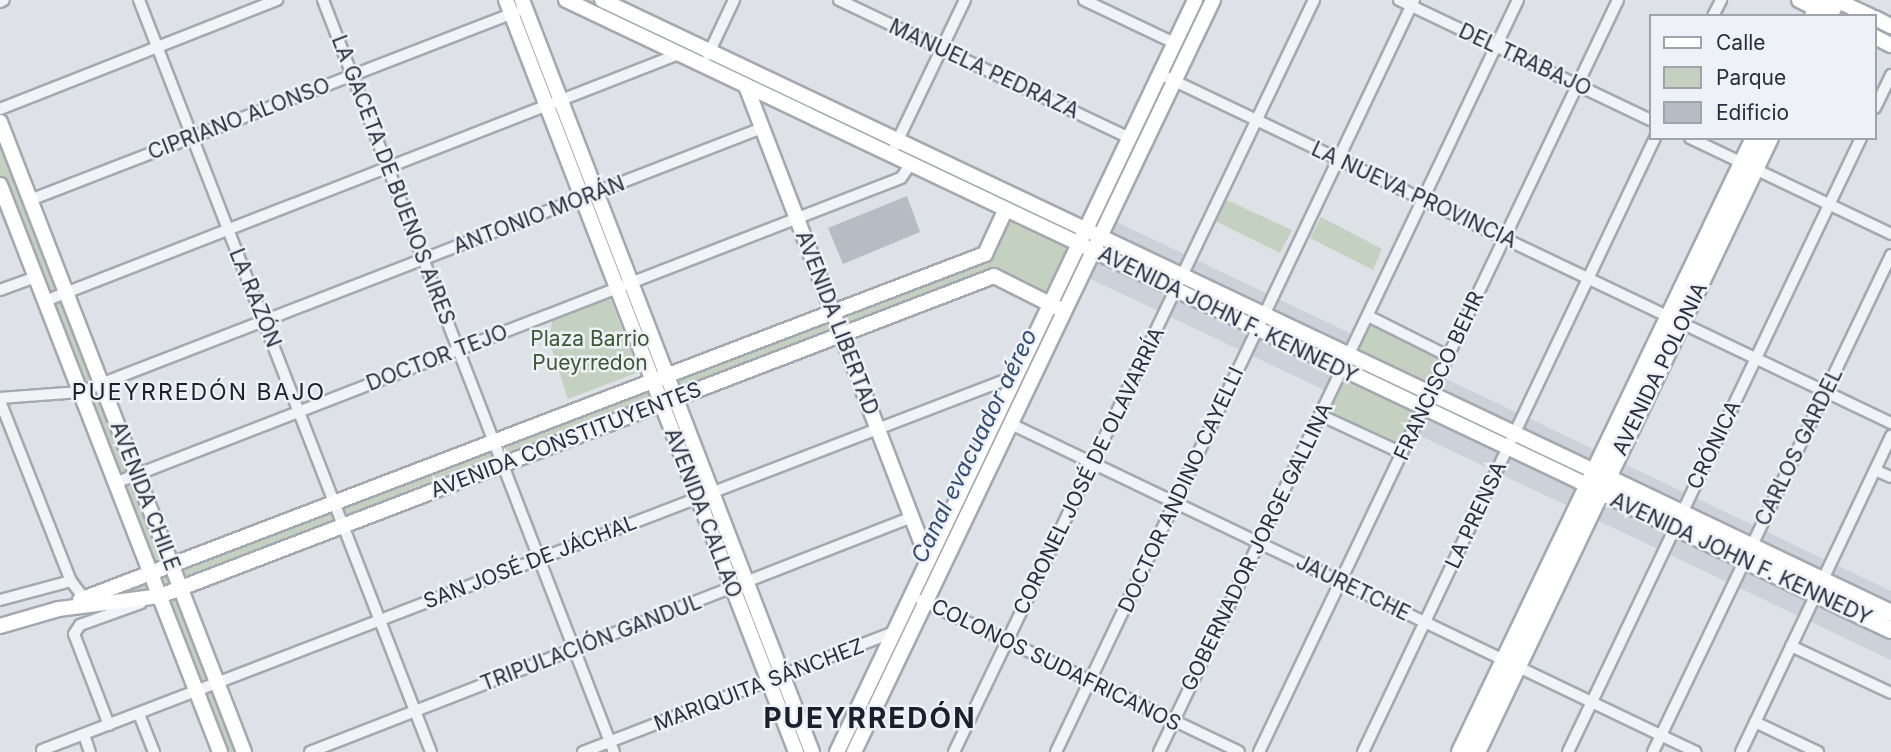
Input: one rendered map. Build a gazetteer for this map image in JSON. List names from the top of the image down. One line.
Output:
{"streets":{"main road":["AVENIDA JOHN F. KENNEDY","AVENIDA LIBERTAD","AVENIDA POLONIA","AVENIDA CONSTITUYENTES","AVENIDA CHILE","AVENIDA CALLAO"],"street":["DEL TRABAJO","MANUELA PEDRAZA","CIPRIANO ALONSO","LA GACETA DE BUENOS AIRES","LA NUEVA PROVINCIA","ANTONIO MORÁN","LA RAZÓN","DOCTOR TEJO","FRANCISCO BEHR","CRÓNICA","CARLOS GARDEL","CORONEL JOSÉ DE OLAVARRÍA","DOCTOR ANDINO CAYELLI","LA PRENSA","GOBERNADOR JORGE GALLINA","SAN JOSÉ DE JÁCHAL","JAURETCHE","TRIPULACIÓN GANDUL","COLONOS SUDAFRICANOS","MARIQUITA SÁNCHEZ"]},"crossings":[["DEL TRABAJO","FRANCISCO BEHR"],["DEL TRABAJO","DOCTOR ANDINO CAYELLI"],["DEL TRABAJO","GOBERNADOR JORGE GALLINA"],["CIPRIANO ALONSO","LA GACETA DE BUENOS AIRES"],["CIPRIANO ALONSO","LA RAZÓN"],["CIPRIANO ALONSO","AVENIDA CHILE"],["CIPRIANO ALONSO","AVENIDA CALLAO"],["LA GACETA DE BUENOS AIRES","ANTONIO MORÁN"],["LA GACETA DE BUENOS AIRES","DOCTOR TEJO"],["LA GACETA DE BUENOS AIRES","AVENIDA CONSTITUYENTES"],["LA GACETA DE BUENOS AIRES","SAN JOSÉ DE JÁCHAL"],["LA GACETA DE BUENOS AIRES","TRIPULACIÓN GANDUL"],["LA GACETA DE BUENOS AIRES","MARIQUITA SÁNCHEZ"],["LA NUEVA PROVINCIA","AVENIDA POLONIA"],["LA NUEVA PROVINCIA","FRANCISCO BEHR"],["LA NUEVA PROVINCIA","CRÓNICA"],["LA NUEVA PROVINCIA","CARLOS GARDEL"],["LA NUEVA PROVINCIA","CORONEL JOSÉ DE OLAVARRÍA"],["LA NUEVA PROVINCIA","DOCTOR ANDINO CAYELLI"],["LA NUEVA PROVINCIA","LA PRENSA"],["LA NUEVA PROVINCIA","GOBERNADOR JORGE GALLINA"],["ANTONIO MORÁN","LA RAZÓN"],["ANTONIO MORÁN","AVENIDA LIBERTAD"],["ANTONIO MORÁN","AVENIDA CHILE"],["ANTONIO MORÁN","AVENIDA CALLAO"],["LA RAZÓN","DOCTOR TEJO"],["LA RAZÓN","AVENIDA CONSTITUYENTES"],["LA RAZÓN","SAN JOSÉ DE JÁCHAL"],["LA RAZÓN","TRIPULACIÓN GANDUL"],["AVENIDA JOHN F. KENNEDY","AVENIDA LIBERTAD"],["AVENIDA JOHN F. KENNEDY","DOCTOR TEJO"],["AVENIDA JOHN F. KENNEDY","AVENIDA POLONIA"],["AVENIDA JOHN F. KENNEDY","FRANCISCO BEHR"],["AVENIDA JOHN F. KENNEDY","CRÓNICA"],["AVENIDA JOHN F. KENNEDY","CARLOS GARDEL"],["AVENIDA JOHN F. KENNEDY","CORONEL JOSÉ DE OLAVARRÍA"],["AVENIDA JOHN F. KENNEDY","DOCTOR ANDINO CAYELLI"],["AVENIDA JOHN F. KENNEDY","LA PRENSA"],["AVENIDA JOHN F. KENNEDY","GOBERNADOR JORGE GALLINA"],["AVENIDA LIBERTAD","DOCTOR TEJO"],["AVENIDA LIBERTAD","AVENIDA CONSTITUYENTES"],["AVENIDA LIBERTAD","SAN JOSÉ DE JÁCHAL"],["AVENIDA LIBERTAD","TRIPULACIÓN GANDUL"],["DOCTOR TEJO","AVENIDA CHILE"],["DOCTOR TEJO","AVENIDA CALLAO"],["AVENIDA POLONIA","JAURETCHE"],["FRANCISCO BEHR","JAURETCHE"],["AVENIDA CONSTITUYENTES","AVENIDA CHILE"],["AVENIDA CONSTITUYENTES","AVENIDA CALLAO"],["CRÓNICA","JAURETCHE"],["CARLOS GARDEL","JAURETCHE"],["CORONEL JOSÉ DE OLAVARRÍA","JAURETCHE"],["CORONEL JOSÉ DE OLAVARRÍA","COLONOS SUDAFRICANOS"],["DOCTOR ANDINO CAYELLI","JAURETCHE"],["DOCTOR ANDINO CAYELLI","COLONOS SUDAFRICANOS"],["AVENIDA CHILE","SAN JOSÉ DE JÁCHAL"],["AVENIDA CALLAO","SAN JOSÉ DE JÁCHAL"],["AVENIDA CALLAO","TRIPULACIÓN GANDUL"],["AVENIDA CALLAO","MARIQUITA SÁNCHEZ"],["LA PRENSA","JAURETCHE"],["GOBERNADOR JORGE GALLINA","JAURETCHE"],["GOBERNADOR JORGE GALLINA","COLONOS SUDAFRICANOS"]],"districts":["PUEYRREDÓN BAJO","PUEYRREDÓN"],"water":["Canal evacuador aéreo"],"parks":["Plaza Barrio Pueyrredon"],"legend":["Calle","Parque","Edificio"]}
